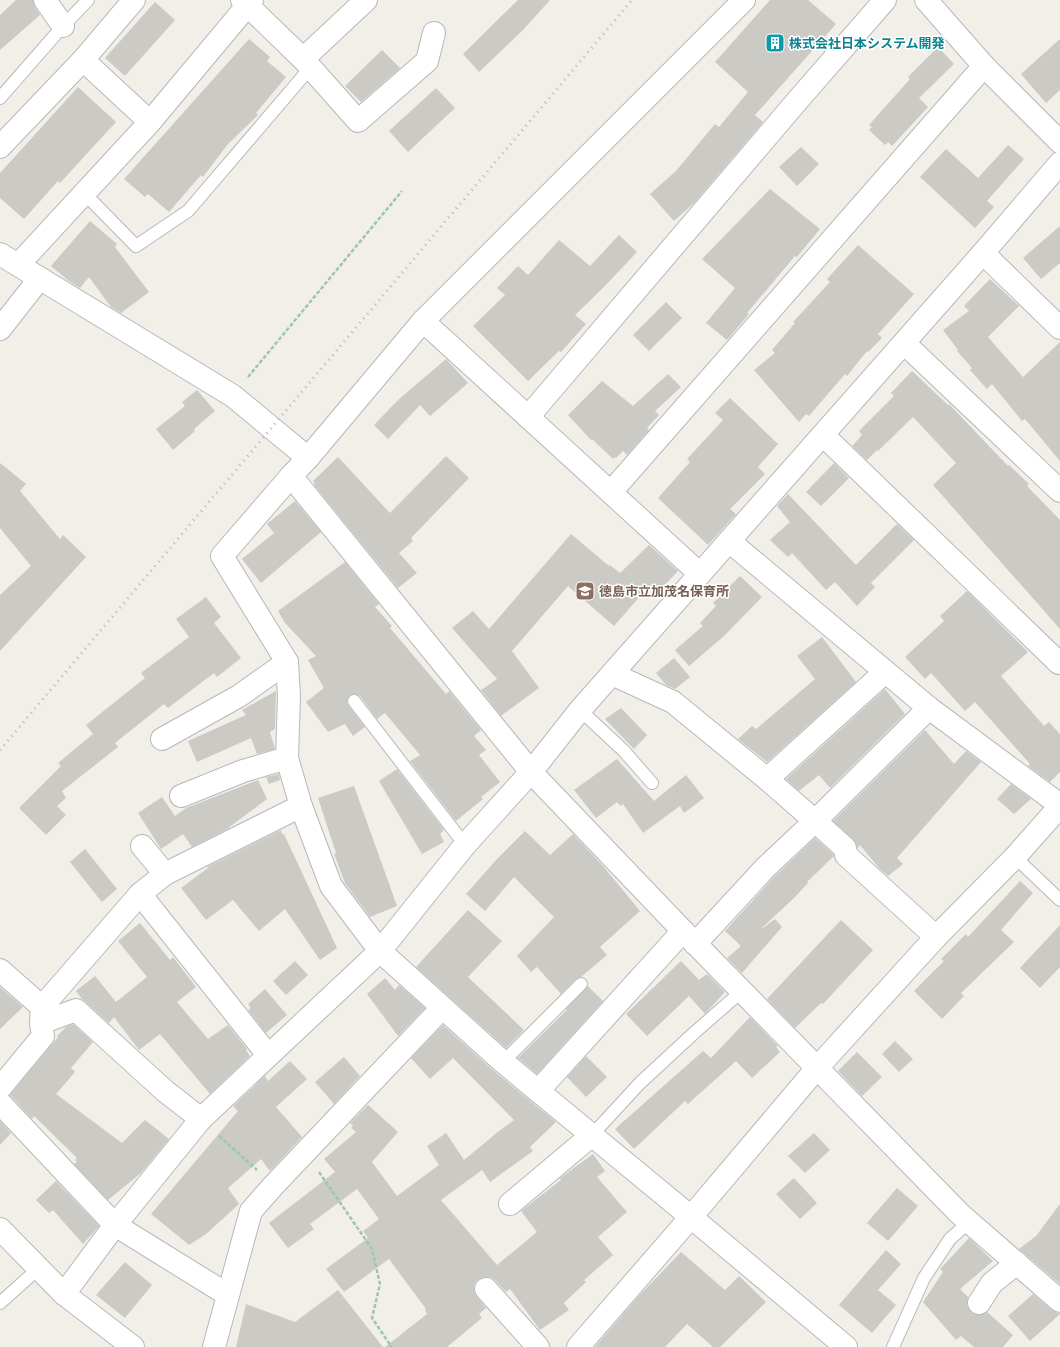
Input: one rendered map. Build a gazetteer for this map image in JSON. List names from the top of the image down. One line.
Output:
{"places":{"building":["株式会社日本システム開発"],"school or university":["徳島市立加茂名保育所"]}}
